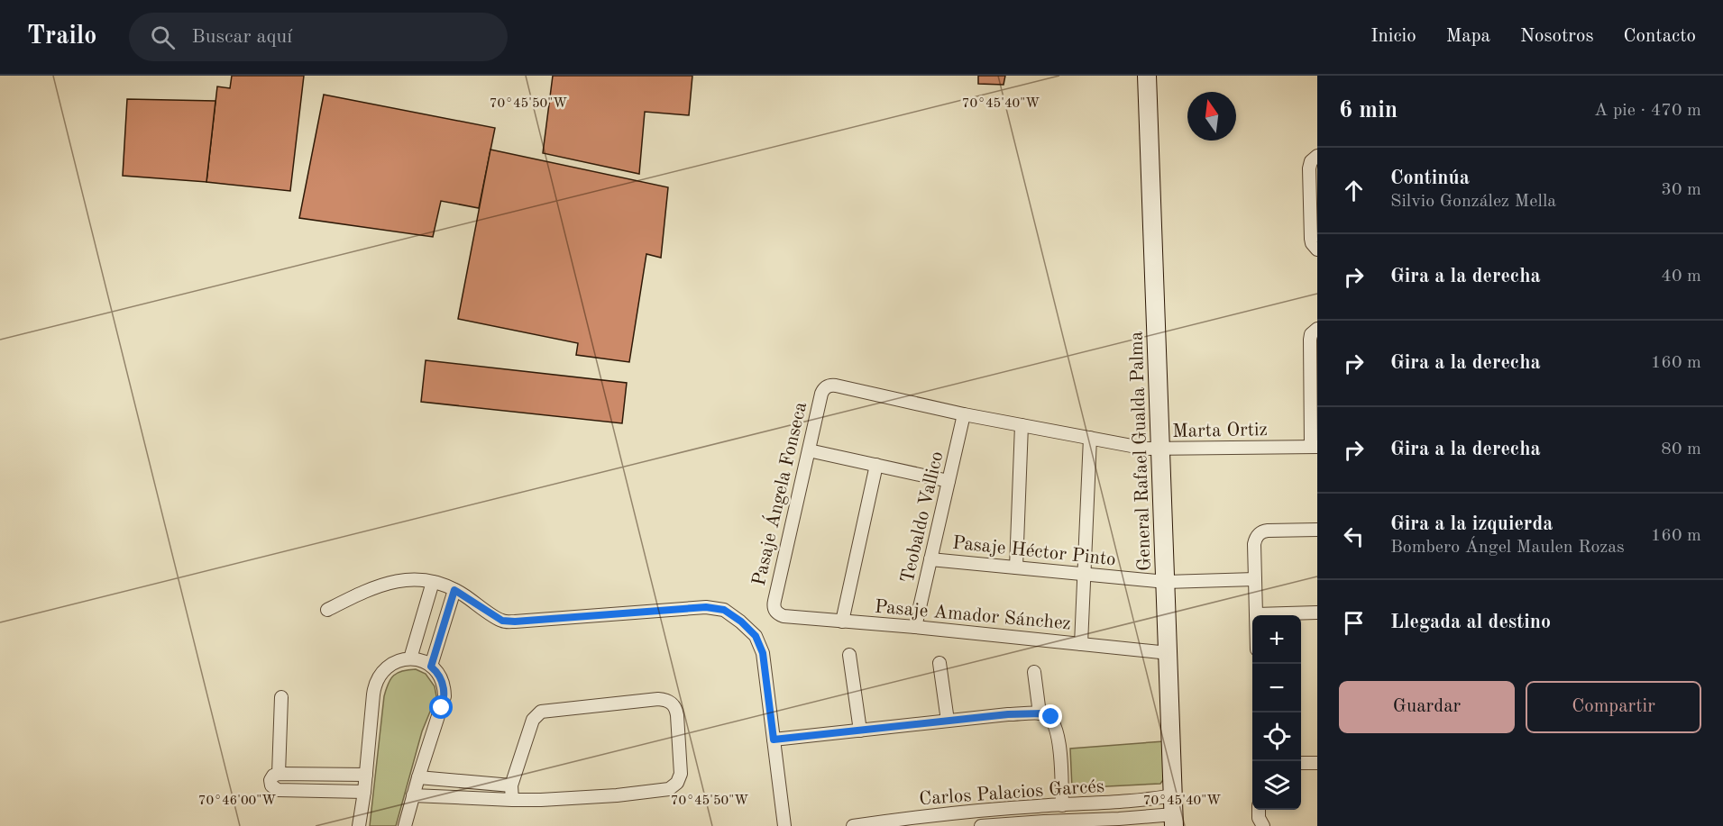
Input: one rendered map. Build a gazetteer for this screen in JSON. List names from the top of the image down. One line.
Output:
{"streets":{"main road":["General Rafael Gualda Palma"],"street":["Marta Ortiz","Pasaje Ángela Fonseca","Teobaldo Vallico","Pasaje Héctor Pinto","Pasaje Amador Sánchez","Carlos Palacios Garcés"]},"crossings":[["Marta Ortiz","General Rafael Gualda Palma"],["Marta Ortiz","Pasaje Ángela Fonseca"],["Marta Ortiz","Teobaldo Vallico"],["General Rafael Gualda Palma","Pasaje Héctor Pinto"],["General Rafael Gualda Palma","Pasaje Amador Sánchez"],["General Rafael Gualda Palma","Carlos Palacios Garcés"],["Pasaje Ángela Fonseca","Pasaje Amador Sánchez"],["Teobaldo Vallico","Pasaje Héctor Pinto"],["Teobaldo Vallico","Pasaje Amador Sánchez"]],"north":"top","page":{"header":"Trailo","search":"Buscar aquí","nav":["Inicio","Mapa","Nosotros","Contacto"],"heading":["6 min","A pie · 470 m"],"list":[["Continúa","Silvio González Mella","30 m"],["Gira a la derecha","40 m"],["Gira a la derecha","160 m"],["Gira a la derecha","80 m"],["Gira a la izquierda","Bombero Ángel Maulen Rozas","160 m"],"Llegada al destino"],"map_buttons":["+","−"],"buttons":["Guardar","Compartir"]},"coordinates":["70°45'50\"W","70°45'40\"W","70°46'00\"W"]}
